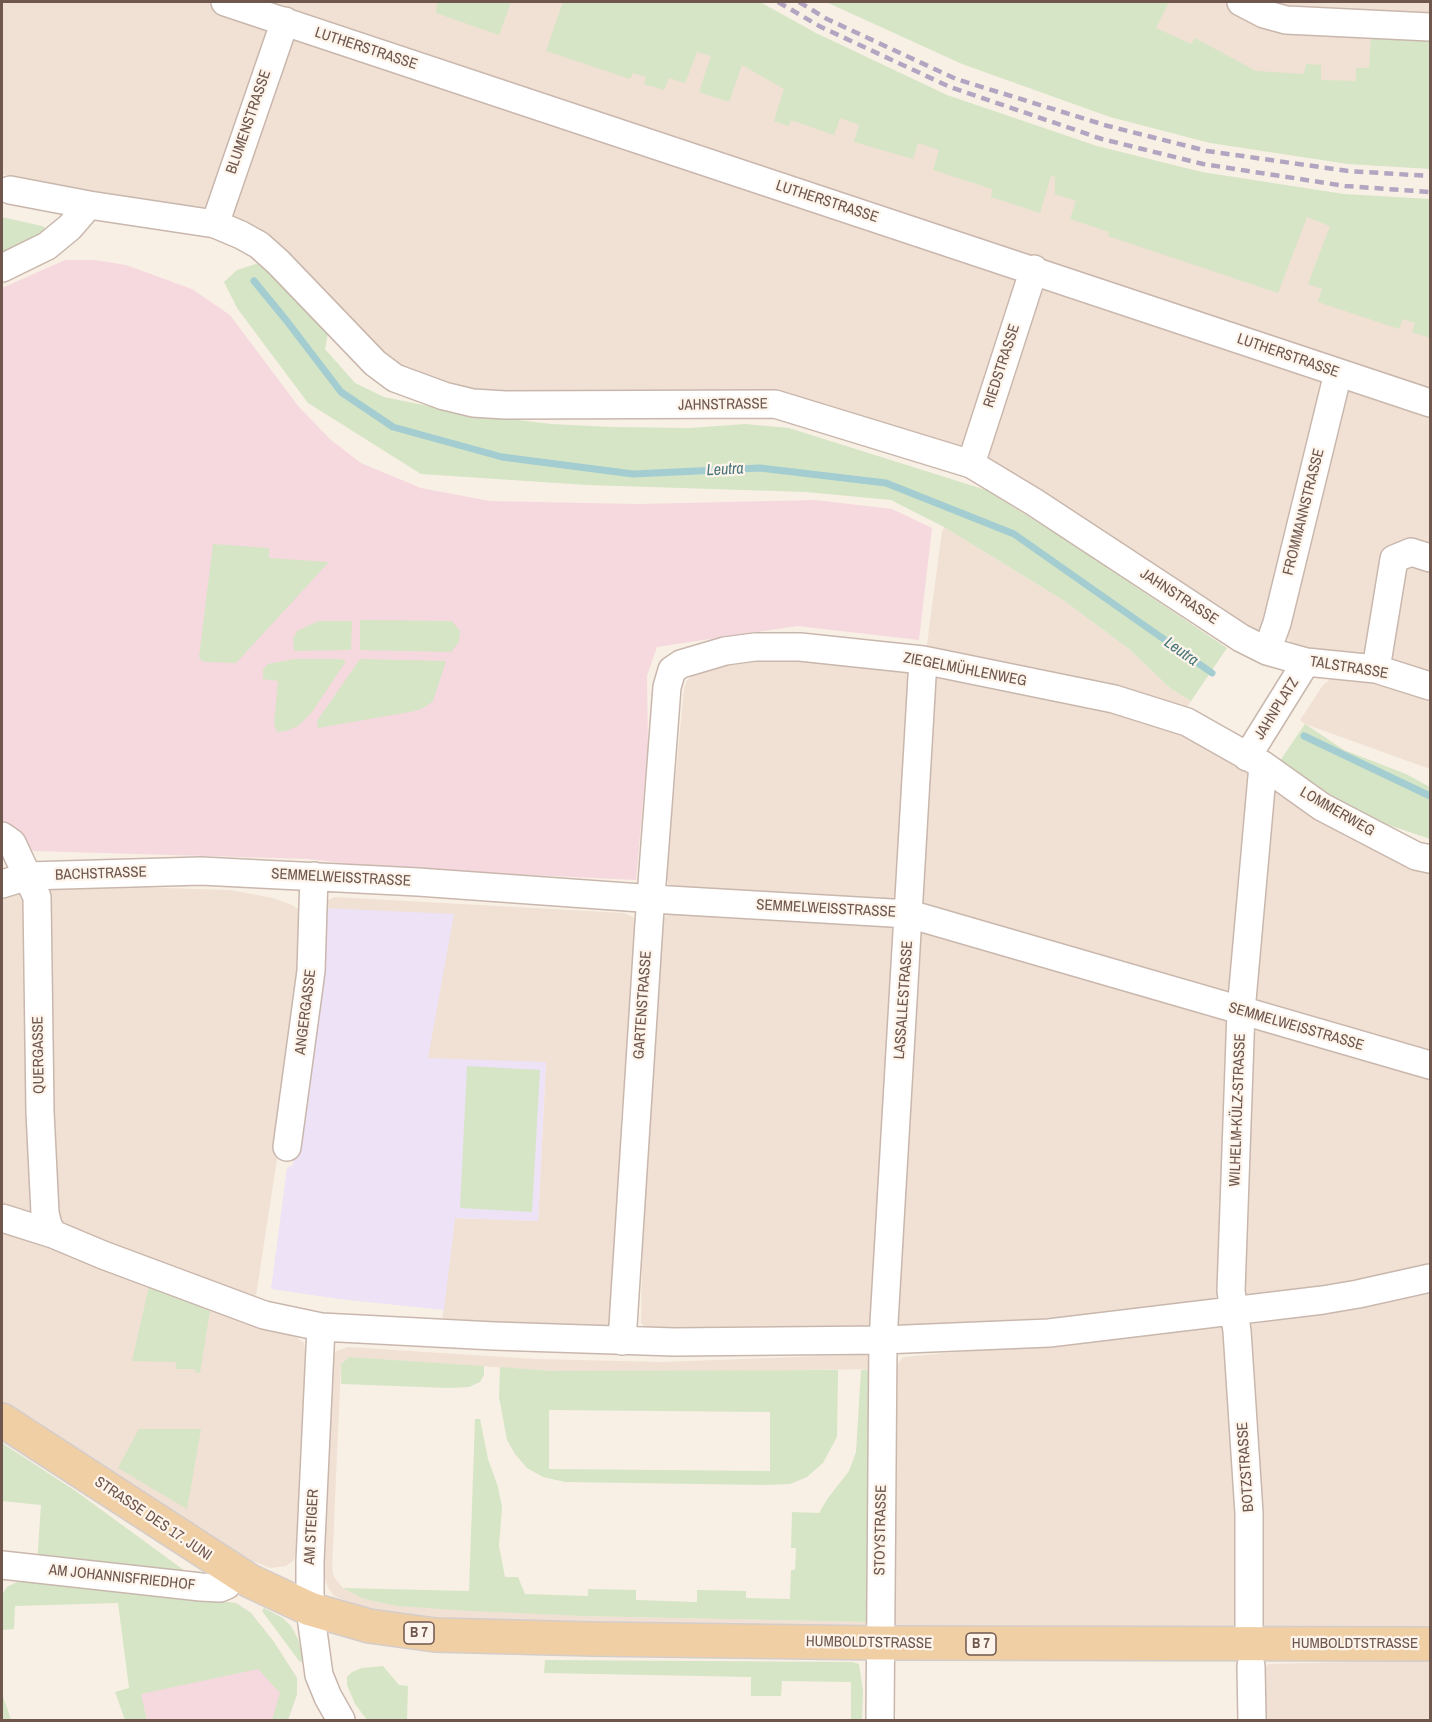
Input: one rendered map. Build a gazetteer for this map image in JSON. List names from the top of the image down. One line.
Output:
{"streets":{"main road":["STRASSE DES 17. JUNI","B 7","HUMBOLDTSTRASSE"],"street":["LUTHERSTRASSE","BLUMENSTRASSE","RIEDSTRASSE","JAHNSTRASSE","FROMMANNSTRASSE","TALSTRASSE","ZIEGELMÜHLENWEG","JAHNPLATZ","LOMMERWEG","BACHSTRASSE","SEMMELWEISSTRASSE","LASSALLESTRASSE","GARTENSTRASSE","ANGERGASSE","QUERGASSE","WILHELM-KÜLZ-STRASSE","BOTZSTRASSE","AM STEIGER","STOYSTRASSE","AM JOHANNISFRIEDHOF"]},"crossings":[["LUTHERSTRASSE","BLUMENSTRASSE"],["LUTHERSTRASSE","RIEDSTRASSE"],["LUTHERSTRASSE","FROMMANNSTRASSE"],["BLUMENSTRASSE","JAHNSTRASSE"],["RIEDSTRASSE","JAHNSTRASSE"],["JAHNSTRASSE","FROMMANNSTRASSE"],["JAHNSTRASSE","TALSTRASSE"],["FROMMANNSTRASSE","TALSTRASSE"],["TALSTRASSE","JAHNPLATZ"],["ZIEGELMÜHLENWEG","JAHNPLATZ"],["ZIEGELMÜHLENWEG","LOMMERWEG"],["ZIEGELMÜHLENWEG","LASSALLESTRASSE"],["ZIEGELMÜHLENWEG","GARTENSTRASSE"],["ZIEGELMÜHLENWEG","WILHELM-KÜLZ-STRASSE"],["JAHNPLATZ","LOMMERWEG"],["JAHNPLATZ","WILHELM-KÜLZ-STRASSE"],["LOMMERWEG","WILHELM-KÜLZ-STRASSE"],["BACHSTRASSE","SEMMELWEISSTRASSE"],["BACHSTRASSE","QUERGASSE"],["SEMMELWEISSTRASSE","LASSALLESTRASSE"],["SEMMELWEISSTRASSE","GARTENSTRASSE"],["SEMMELWEISSTRASSE","ANGERGASSE"],["SEMMELWEISSTRASSE","WILHELM-KÜLZ-STRASSE"],["LASSALLESTRASSE","STOYSTRASSE"],["WILHELM-KÜLZ-STRASSE","BOTZSTRASSE"],["STRASSE DES 17. JUNI","AM STEIGER"],["STRASSE DES 17. JUNI","AM JOHANNISFRIEDHOF"],["STRASSE DES 17. JUNI","HUMBOLDTSTRASSE"],["AM STEIGER","HUMBOLDTSTRASSE"],["STOYSTRASSE","HUMBOLDTSTRASSE"]],"water":["Leutra"]}
